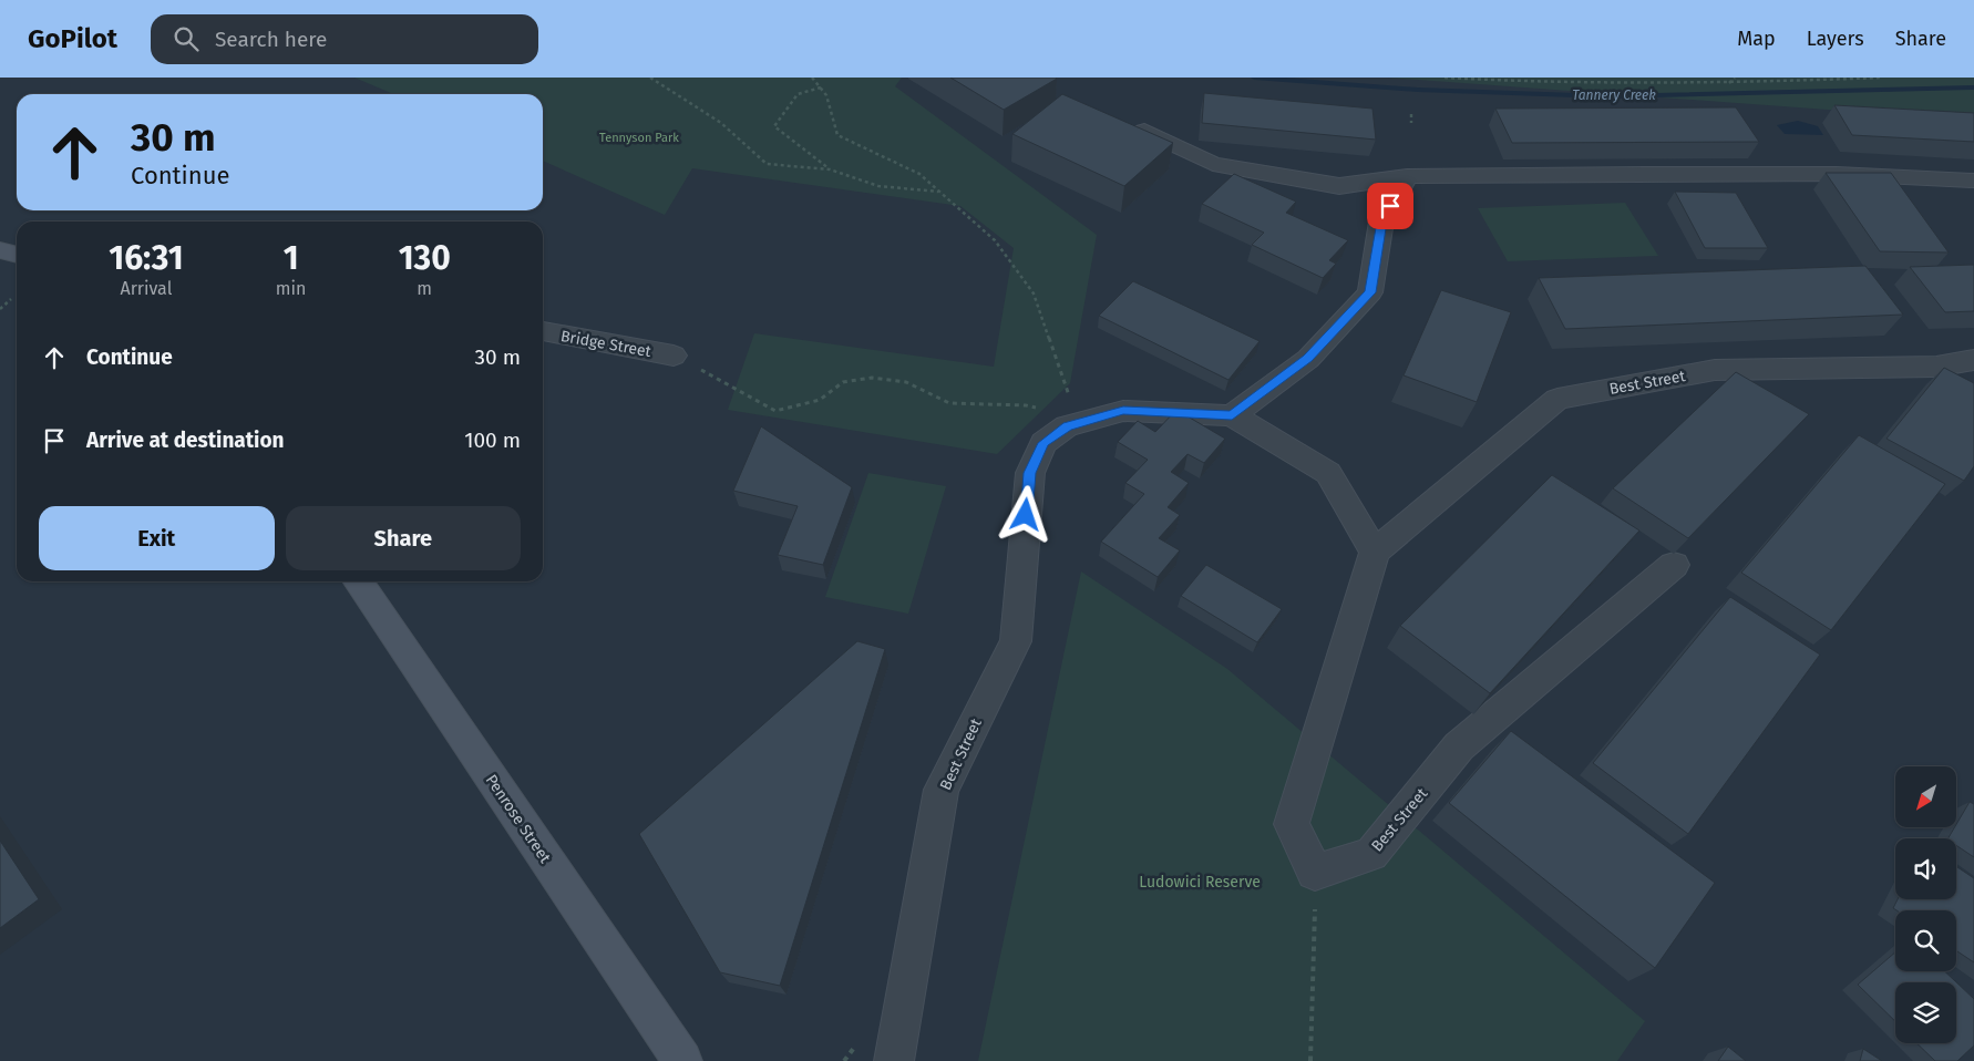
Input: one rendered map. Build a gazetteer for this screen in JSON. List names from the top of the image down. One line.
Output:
{"streets":{"main road":["Penrose Street"],"street":["Bridge Street","Best Street"]},"water":["Tannery Creek"],"parks":["Tennyson Park","Ludowici Reserve"],"north":"bottom left","page":{"header":"GoPilot","search":"Search here","nav":["Map","Layers","Share"],"turn":["30 m","Continue"],"eta":["16:31","Arrival","1","min","130","m"],"list":[{"name":"Continue","value":"30 m"},{"name":"Arrive at destination","value":"100 m"}],"buttons":["Exit","Share"]}}
